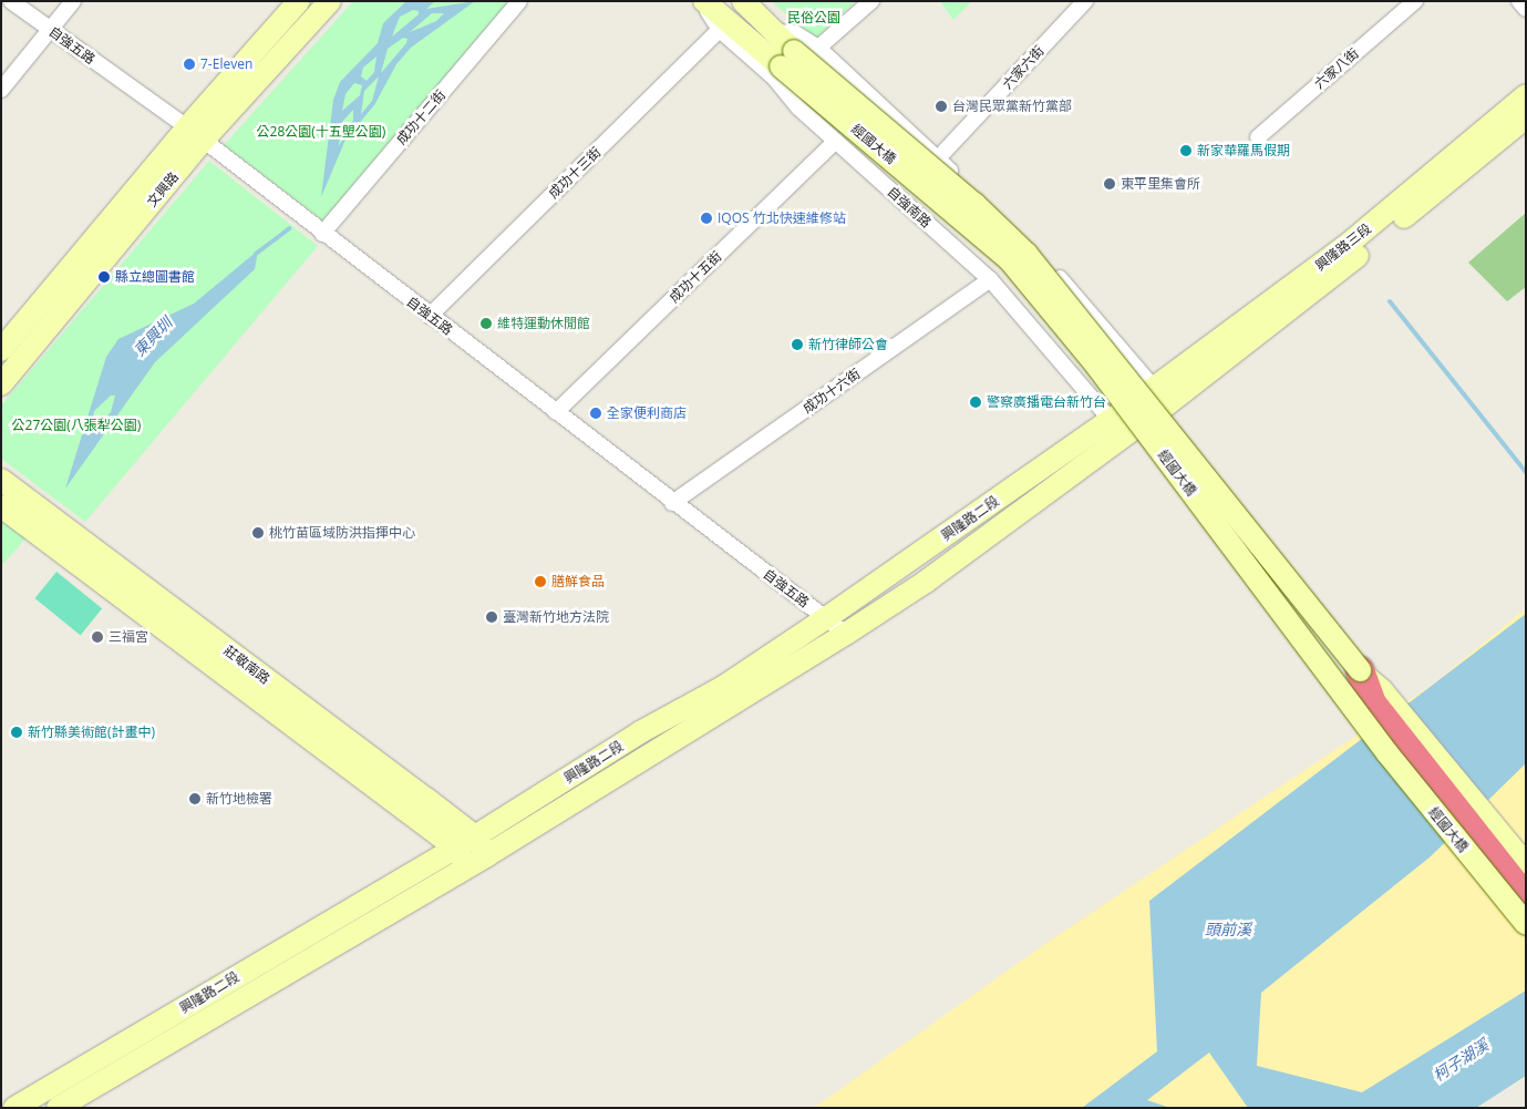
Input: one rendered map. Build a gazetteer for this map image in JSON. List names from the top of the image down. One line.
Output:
{"streets":{"street":["自強五路","六家六街","六家八街","成功十二街","經國大橋","成功十三街","文興路","自強南路","興隆路三段","成功十五街","成功十六街","興隆路二段","莊敬南路"]},"crossings":[["自強五路","成功十二街"],["自強五路","成功十三街"],["自強五路","文興路"],["自強五路","成功十五街"],["自強五路","成功十六街"],["自強五路","興隆路二段"],["經國大橋","自強南路"],["成功十三街","自強南路"],["自強南路","成功十五街"],["自強南路","成功十六街"],["自強南路","興隆路二段"],["興隆路三段","興隆路二段"],["興隆路二段","莊敬南路"]],"water":["東興圳","頭前溪","柯子湖溪"],"parks":["民俗公園","公28公園(十五塱公園)","公27公園(八張犁公園)"],"places":["7-Eleven","台灣民眾黨新竹黨部","新家華羅馬假期","東平里集會所","IQOS 竹北快速維修站","縣立總圖書館","維特運動休閒館","新竹律師公會","警察廣播電台新竹台","全家便利商店","桃竹苗區域防洪指揮中心","膳鮮食品","臺灣新竹地方法院","三福宮","新竹縣美術館(計畫中)","新竹地檢署"]}
